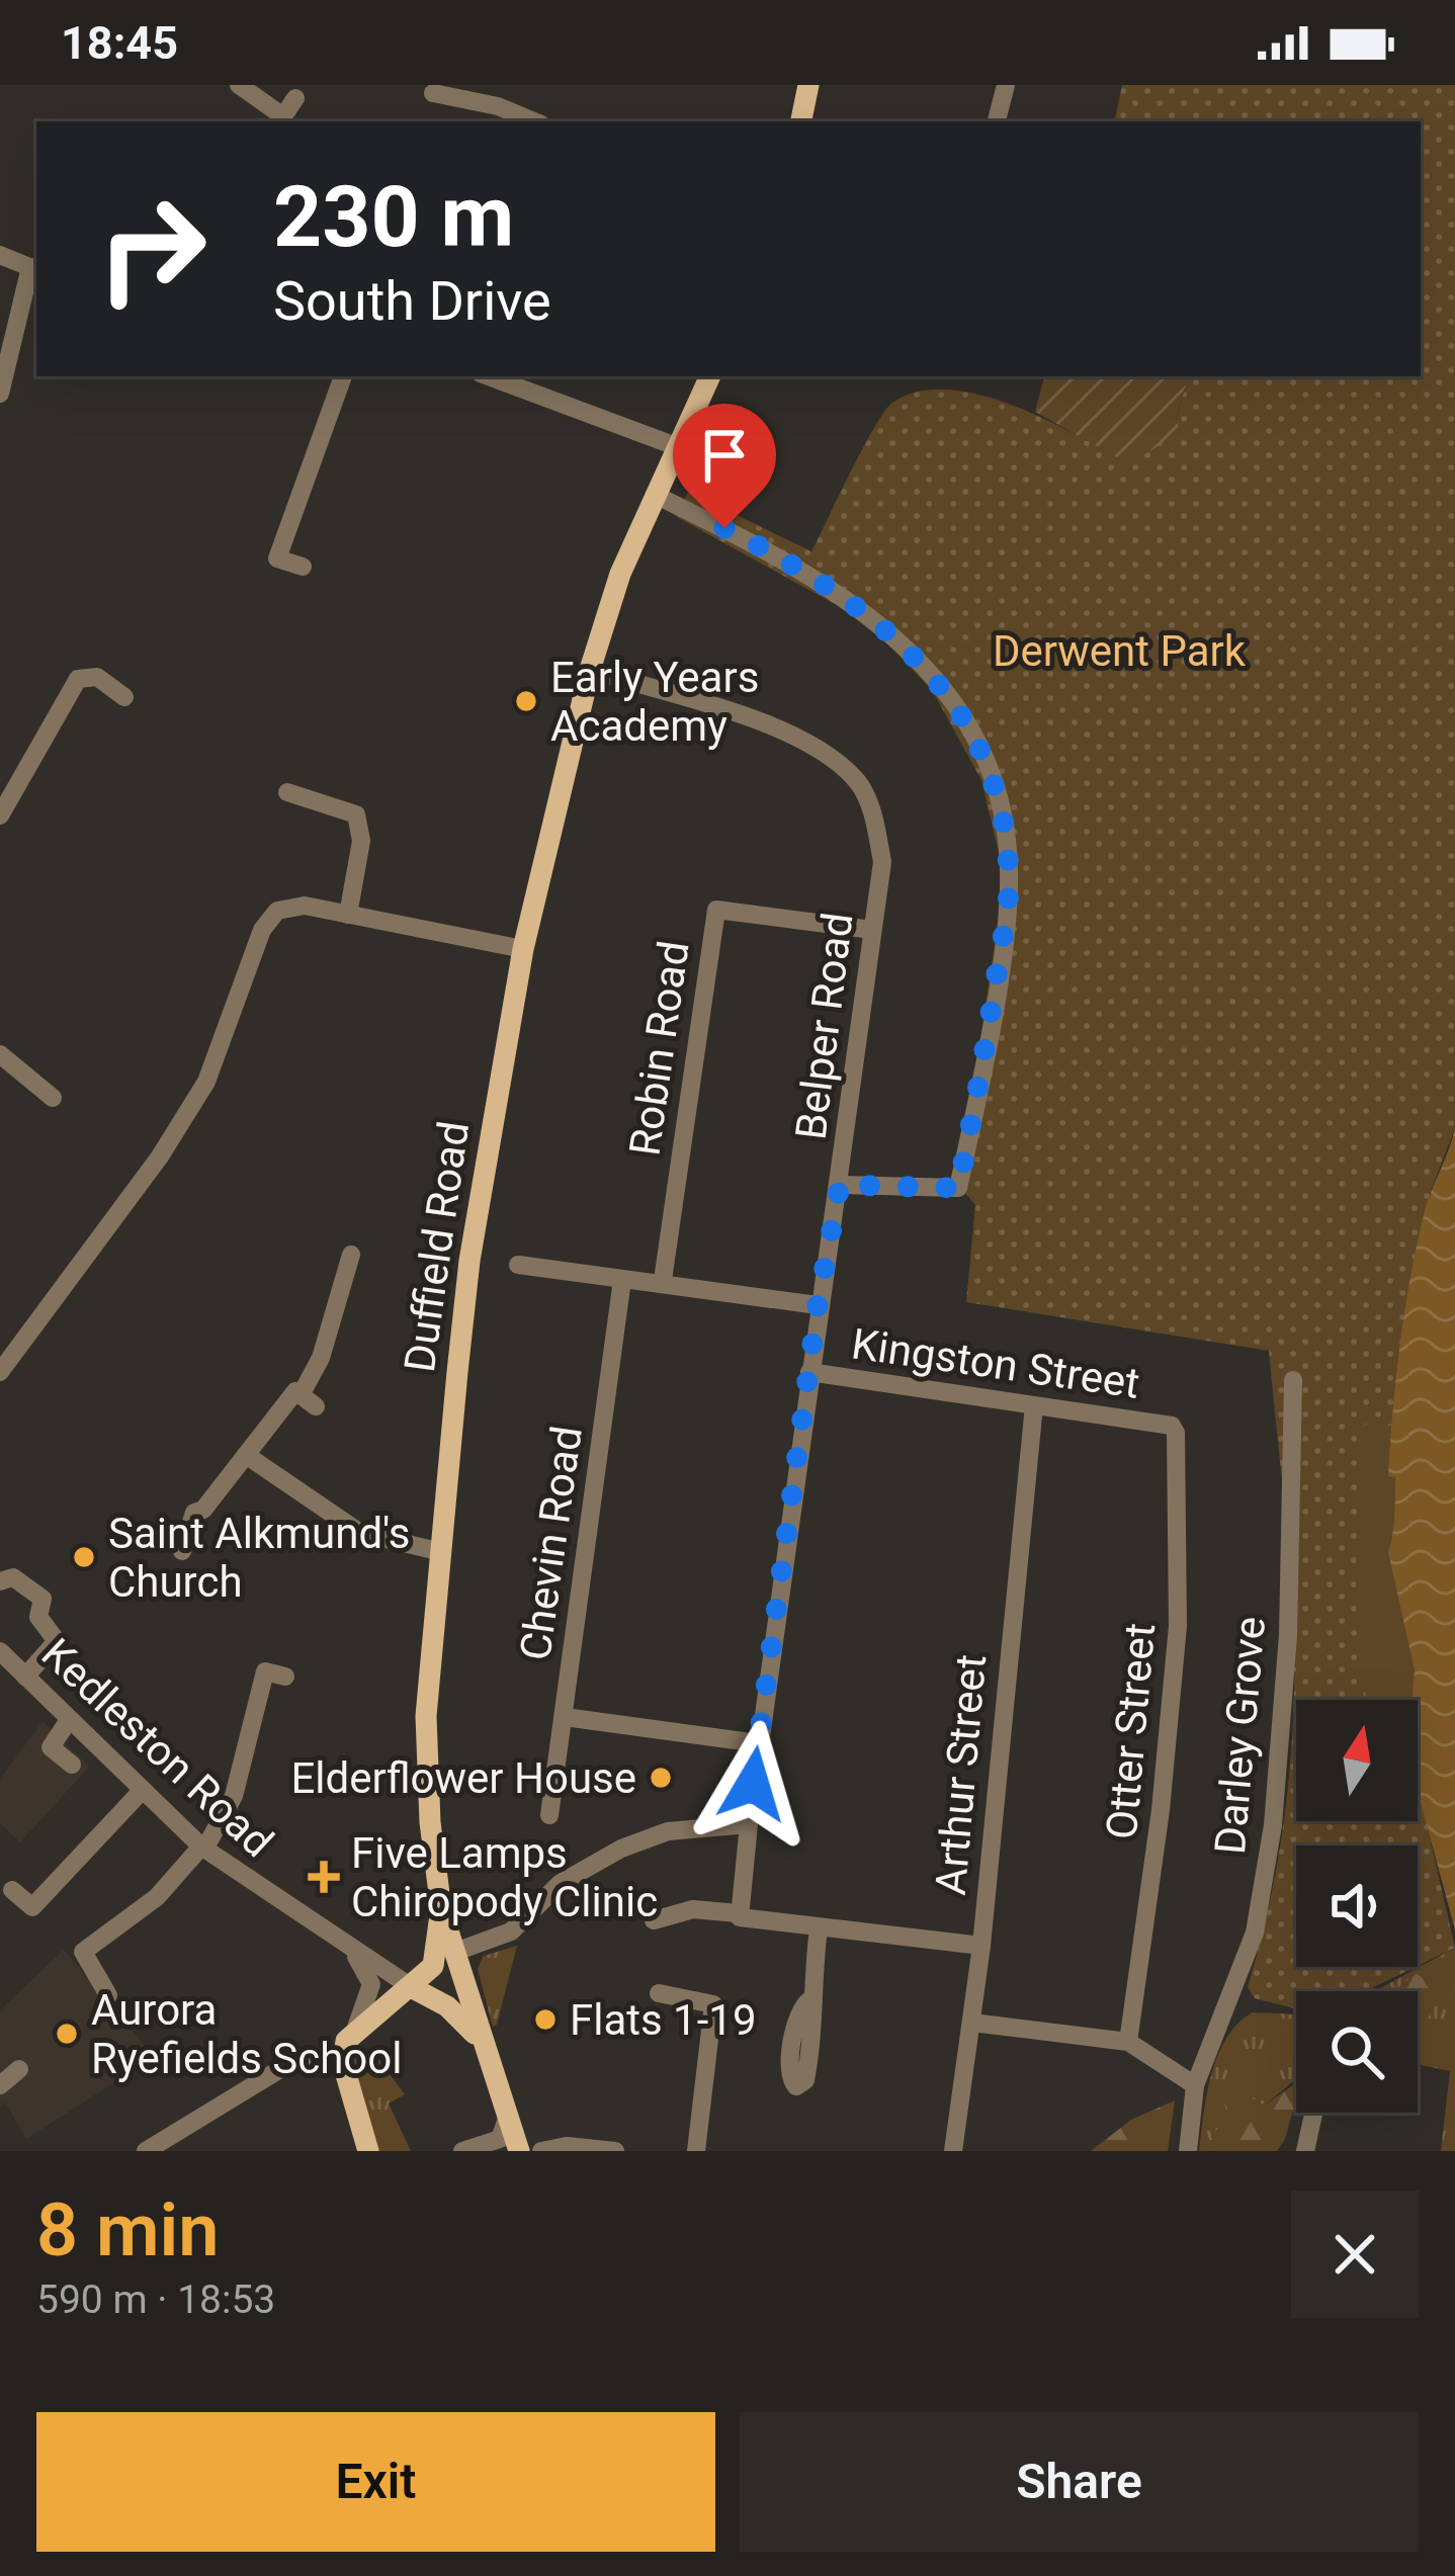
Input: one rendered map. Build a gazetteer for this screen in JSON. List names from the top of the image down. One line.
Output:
{"streets":{"main road":["Duffield Road"],"street":["Belper Road","Robin Road","Kingston Street","Chevin Road","Otter Street","Darley Grove","Kedleston Road","Arthur Street"]},"crossings":[["Belper Road","Robin Road"],["Belper Road","Duffield Road"],["Belper Road","Kingston Street"],["Kingston Street","Otter Street"],["Kingston Street","Arthur Street"]],"parks":["Derwent Park"],"places":{"other":["Early Years Academy","Saint Alkmund's Church","Elderflower House","Flats 1-19","Aurora Ryefields School"],"health":["Five Lamps Chiropody Clinic"]},"north":"top","page":{"status":"18:45","turn":["230 m","South Drive"],"heading":["8 min","590 m · 18:53"],"buttons":["Exit","Share"]}}
